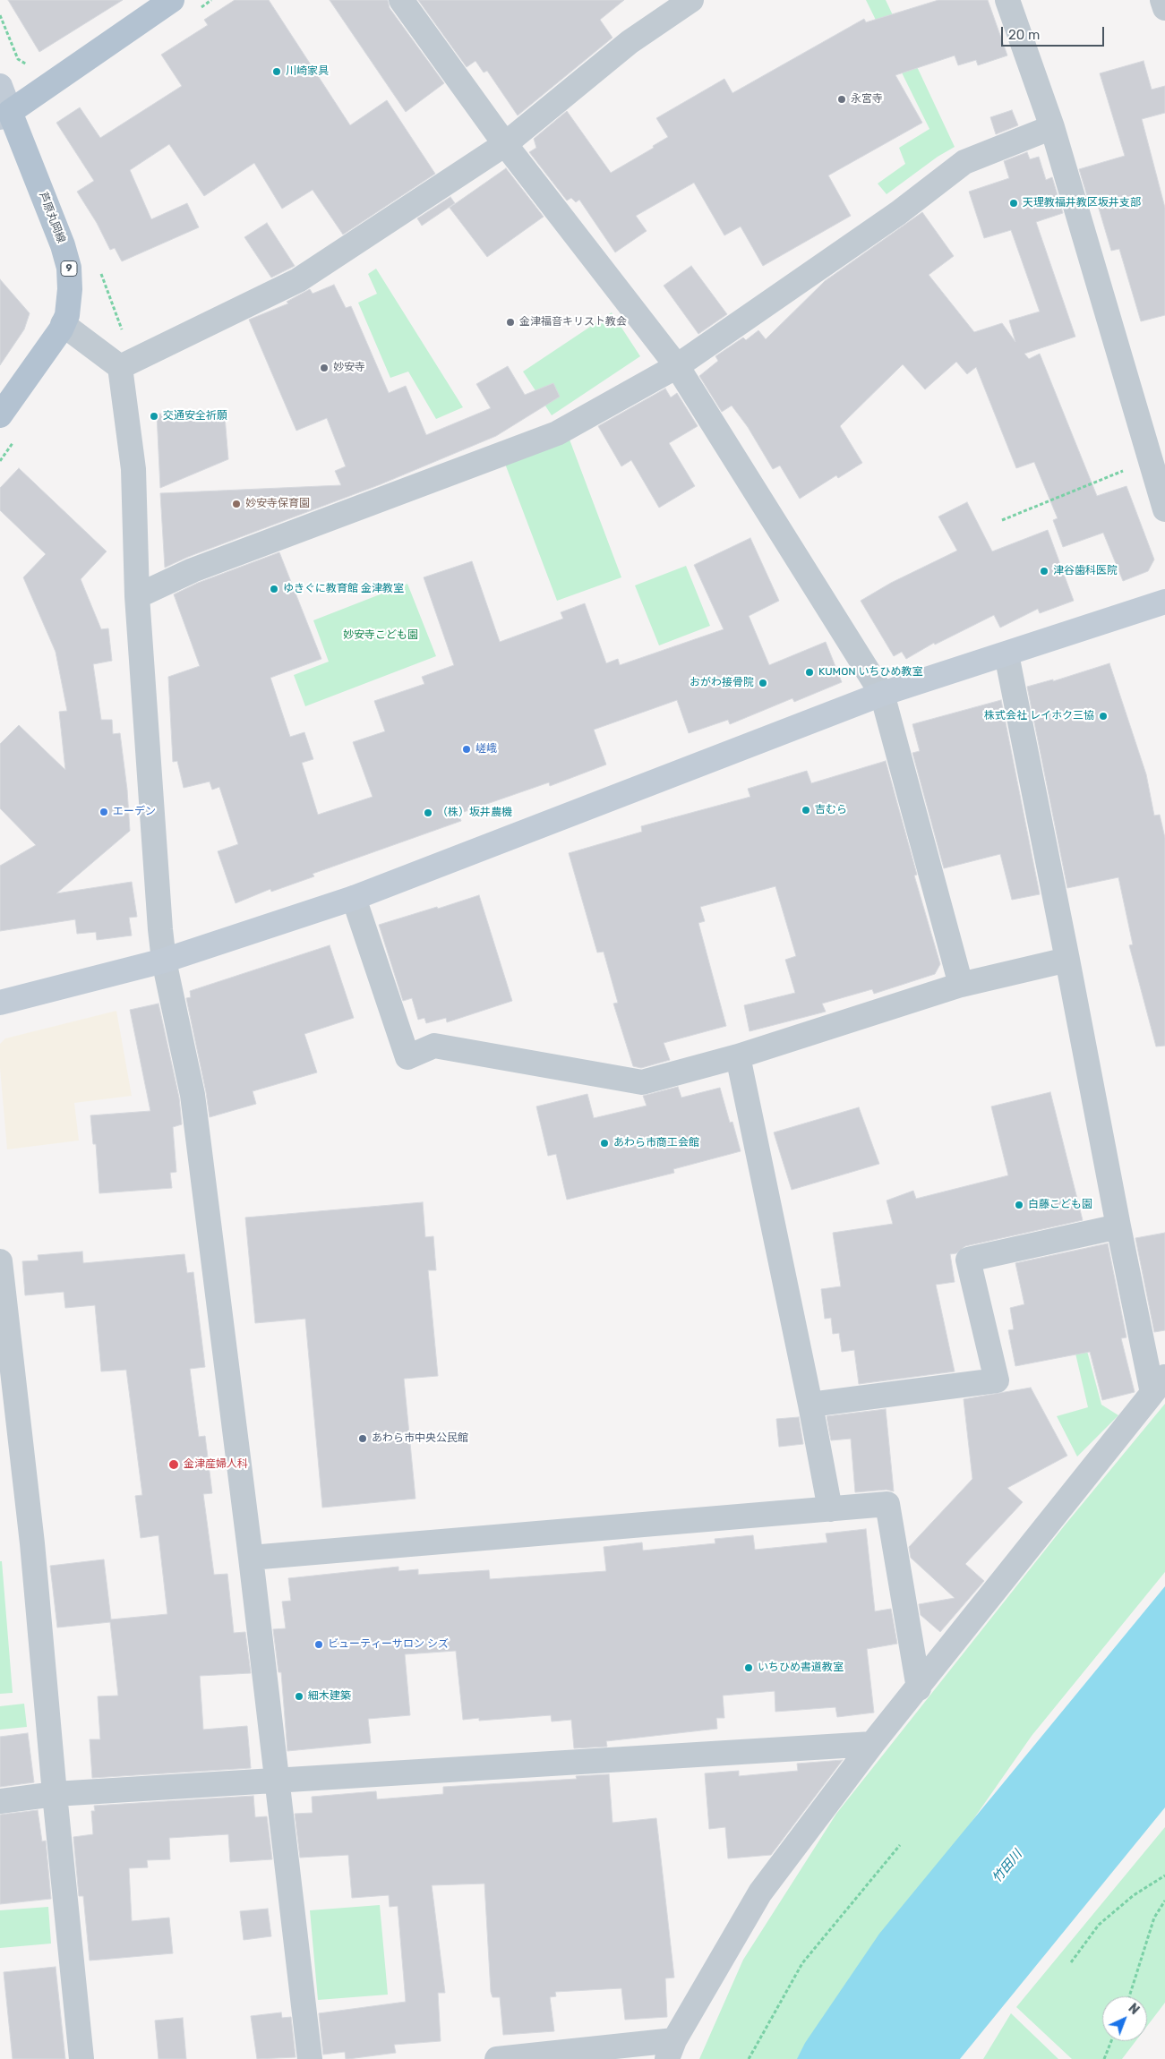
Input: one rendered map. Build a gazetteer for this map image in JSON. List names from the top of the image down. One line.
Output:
{"streets":{"main road":["芦原丸岡線","9"]},"water":["竹田川"],"parks":["妙安寺こども園"],"places":["川崎家具","永宮寺","天理教福井教区坂井支部","金津福音キリスト教会","妙安寺","交通安全祈願","妙安寺保育園","津谷歯科医院","ゆきぐに教育館 金津教室","KUMON いちひめ教室","おがわ接骨院","株式会社 レイホク三協","嵯峨","吉むら","エーデン","（株）坂井農機","あわら市商工会館","白藤こども園","あわら市中央公民館","金津産婦人科","ビューティーサロン シズ","いちひめ書道教室","細木建築"],"scale_bar":"20 m","north":"top right"}
